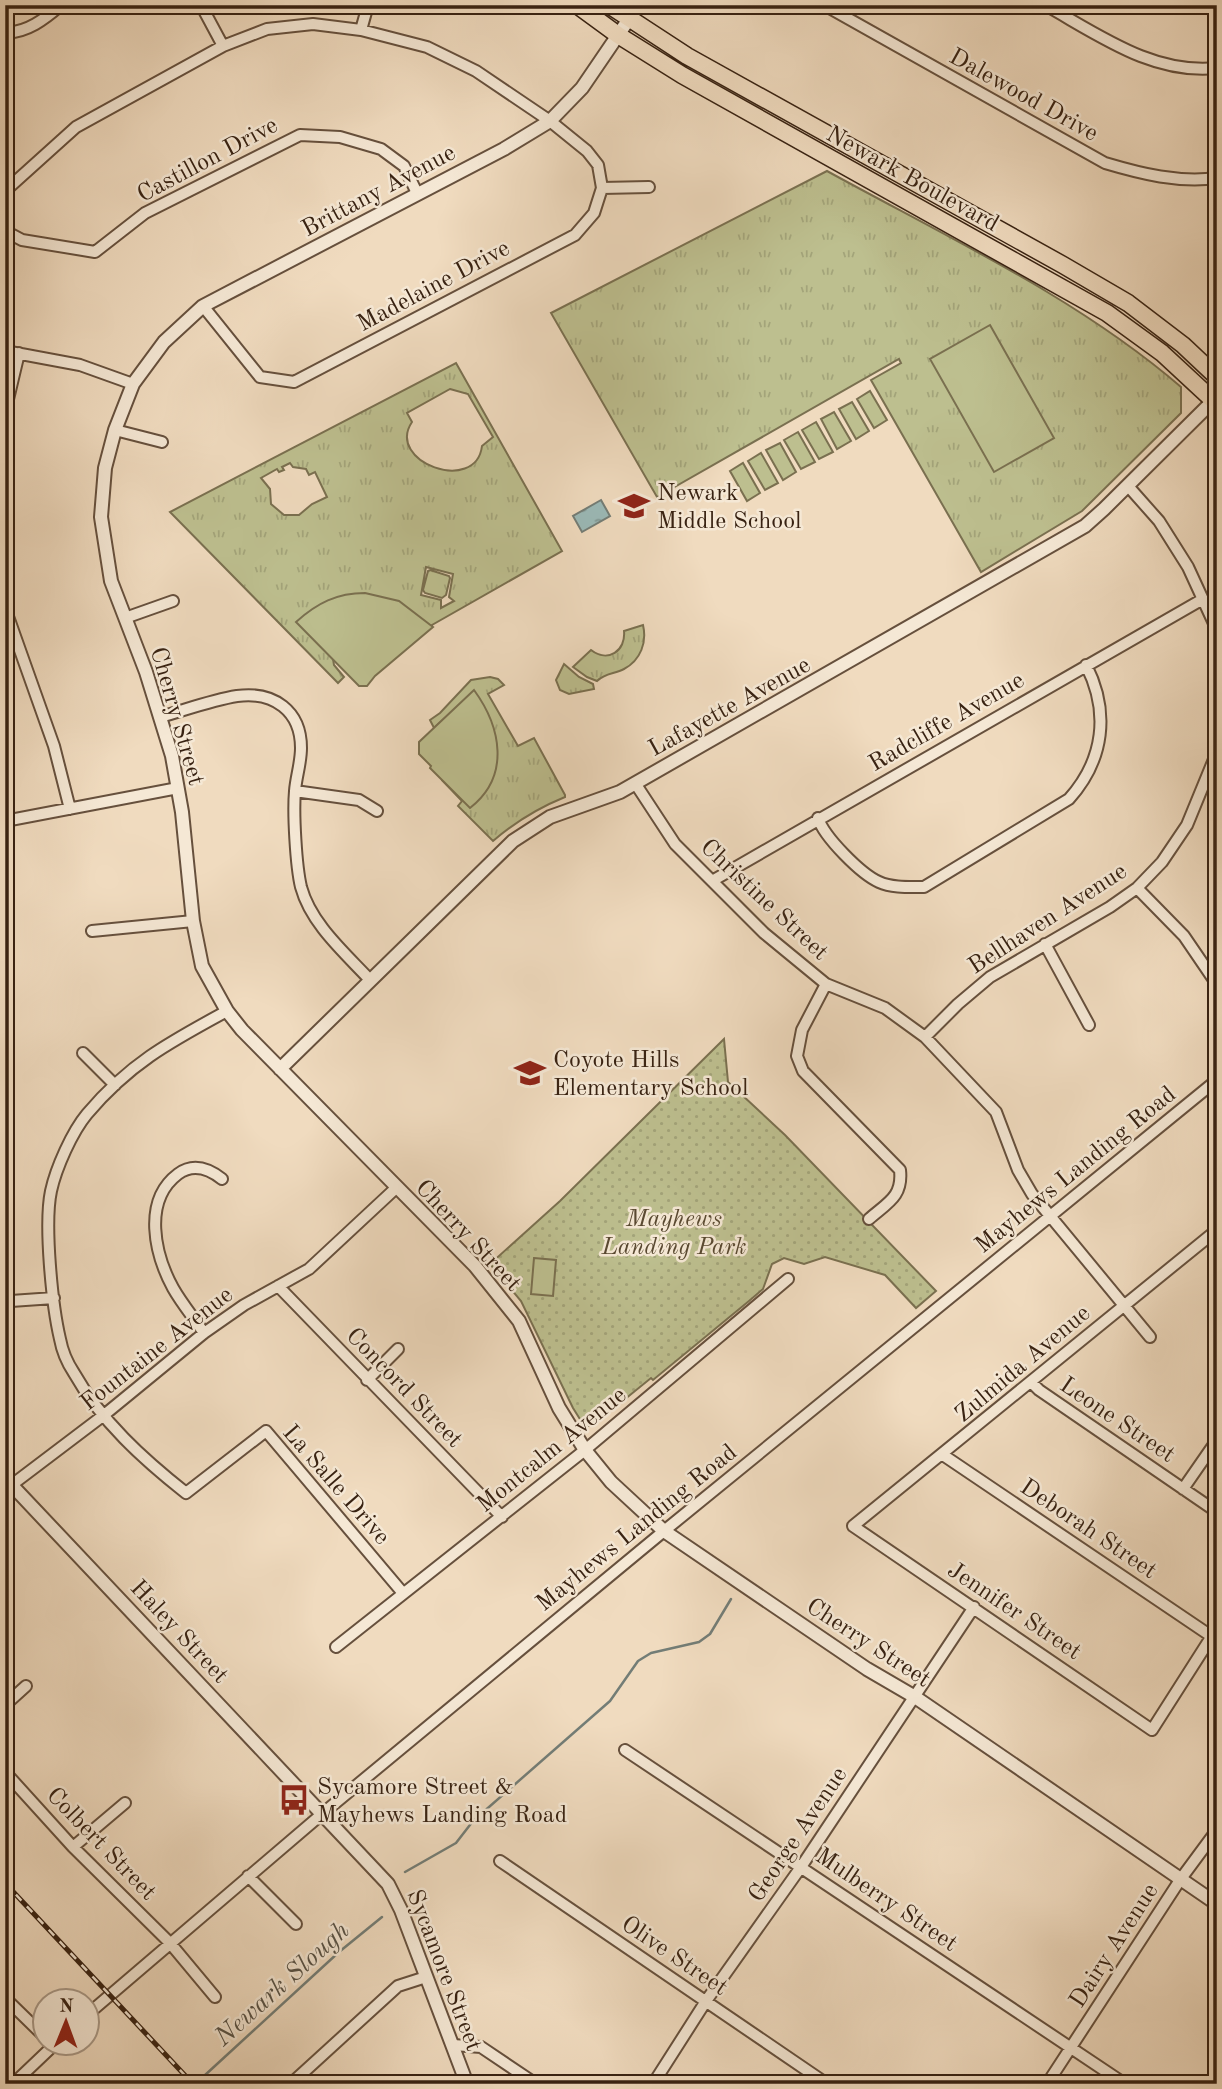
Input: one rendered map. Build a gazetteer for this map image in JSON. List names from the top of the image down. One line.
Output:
{"streets":{"main road":["Newark Boulevard"],"street":["Dalewood Drive","Castillon Drive","Brittany Avenue","Madelaine Drive","Lafayette Avenue","Cherry Street","Radcliffe Avenue","Christine Street","Bellhaven Avenue","Mayhews Landing Road","Fountaine Avenue","Zulmida Avenue","Concord Street","Leone Street","Montcalm Avenue","La Salle Drive","Deborah Street","Jennifer Street","Haley Street","George Avenue","Colbert Street","Mulberry Street","Dairy Avenue","Olive Street","Sycamore Street"]},"crossings":[["Castillon Drive","Brittany Avenue"],["Newark Boulevard","Brittany Avenue"],["Newark Boulevard","Lafayette Avenue"],["Brittany Avenue","Madelaine Drive"],["Brittany Avenue","Cherry Street"],["Lafayette Avenue","Cherry Street"],["Lafayette Avenue","Christine Street"],["Cherry Street","Mayhews Landing Road"],["Cherry Street","Fountaine Avenue"],["Cherry Street","Montcalm Avenue"],["Cherry Street","La Salle Drive"],["Cherry Street","George Avenue"],["Cherry Street","Dairy Avenue"],["Radcliffe Avenue","Christine Street"],["Christine Street","Bellhaven Avenue"],["Christine Street","Mayhews Landing Road"],["Christine Street","Zulmida Avenue"],["Mayhews Landing Road","Haley Street"],["Mayhews Landing Road","Colbert Street"],["Mayhews Landing Road","Sycamore Street"],["Fountaine Avenue","Concord Street"],["Fountaine Avenue","La Salle Drive"],["Fountaine Avenue","Haley Street"],["Zulmida Avenue","Leone Street"],["Zulmida Avenue","Deborah Street"],["Zulmida Avenue","Jennifer Street"],["Concord Street","Montcalm Avenue"],["Montcalm Avenue","La Salle Drive"],["Deborah Street","Jennifer Street"],["Jennifer Street","George Avenue"],["Haley Street","Sycamore Street"],["George Avenue","Mulberry Street"],["George Avenue","Olive Street"],["Mulberry Street","Dairy Avenue"]],"water":["Newark Slough"],"parks":["Mayhews Landing Park"],"places":{"school or university":["Newark Middle School","Coyote Hills Elementary School"],"bus stop":["Sycamore Street & Mayhews Landing Road"]},"north":"top"}
